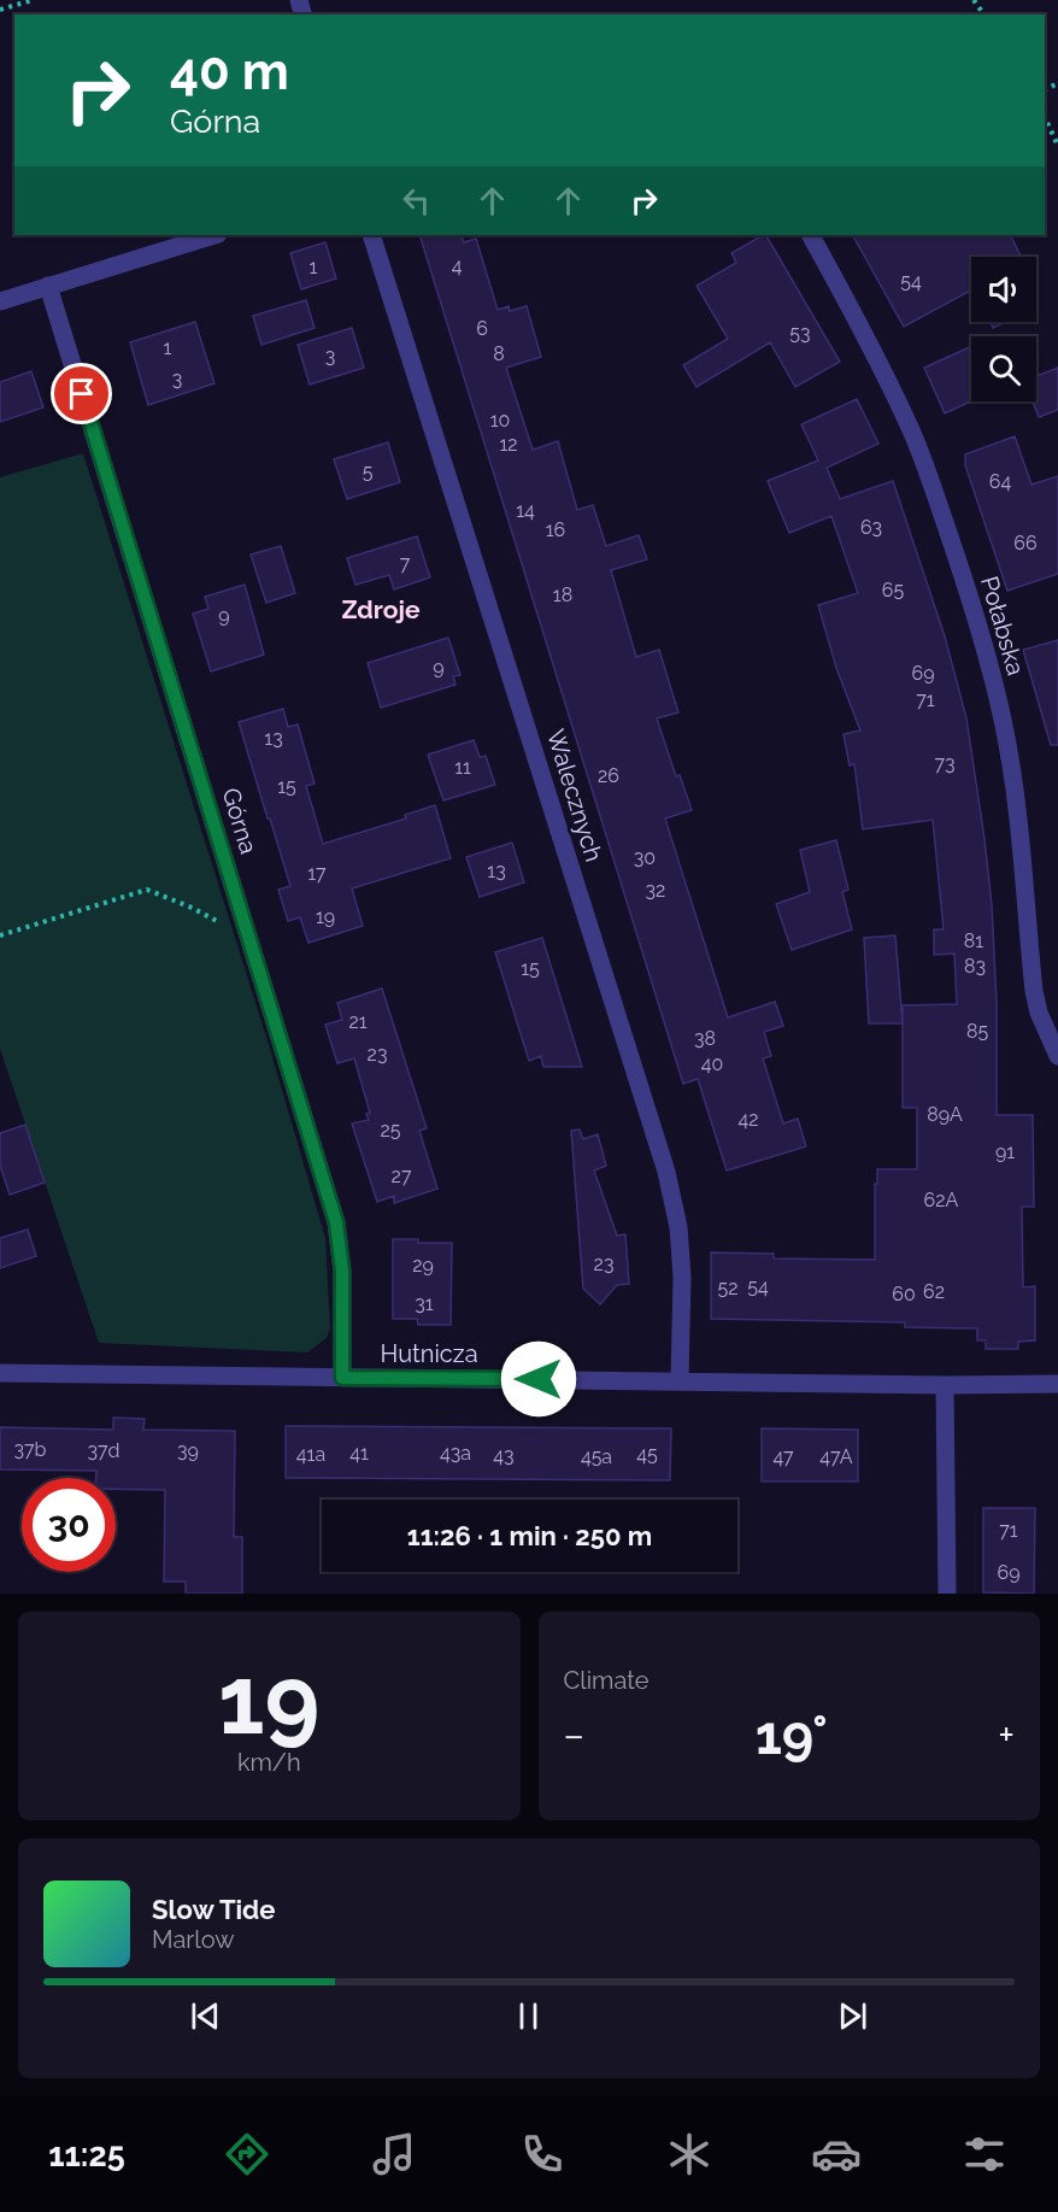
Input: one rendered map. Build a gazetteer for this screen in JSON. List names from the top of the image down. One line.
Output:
{"streets":{"street":["Połabska","Walecznych","Górna","Hutnicza"]},"crossings":[["Walecznych","Hutnicza"],["Górna","Hutnicza"]],"districts":["Zdroje"],"house_numbers":["4","1","54","6","53","1","8","3","3","10","12","5","64","14","63","16","66","7","65","18","9","9","69","71","13","73","11","26","15","30","13","17","32","19","81","83","15","21","85","38","23","40","89A","42","25","91","27","62A","23","29","54","52","62","60","31","37b","37d","39","41","43a","41a","45","43","45a","47","47A","71","69"],"page":{"turn":["40 m","Górna"],"limit":"30","trip":"11:26 · 1 min · 250 m","tile":[["19","km/h"],"Climate"],"heat":["−","19°","+"],"song":["Slow Tide","Marlow"],"tabs":"11:25"}}
